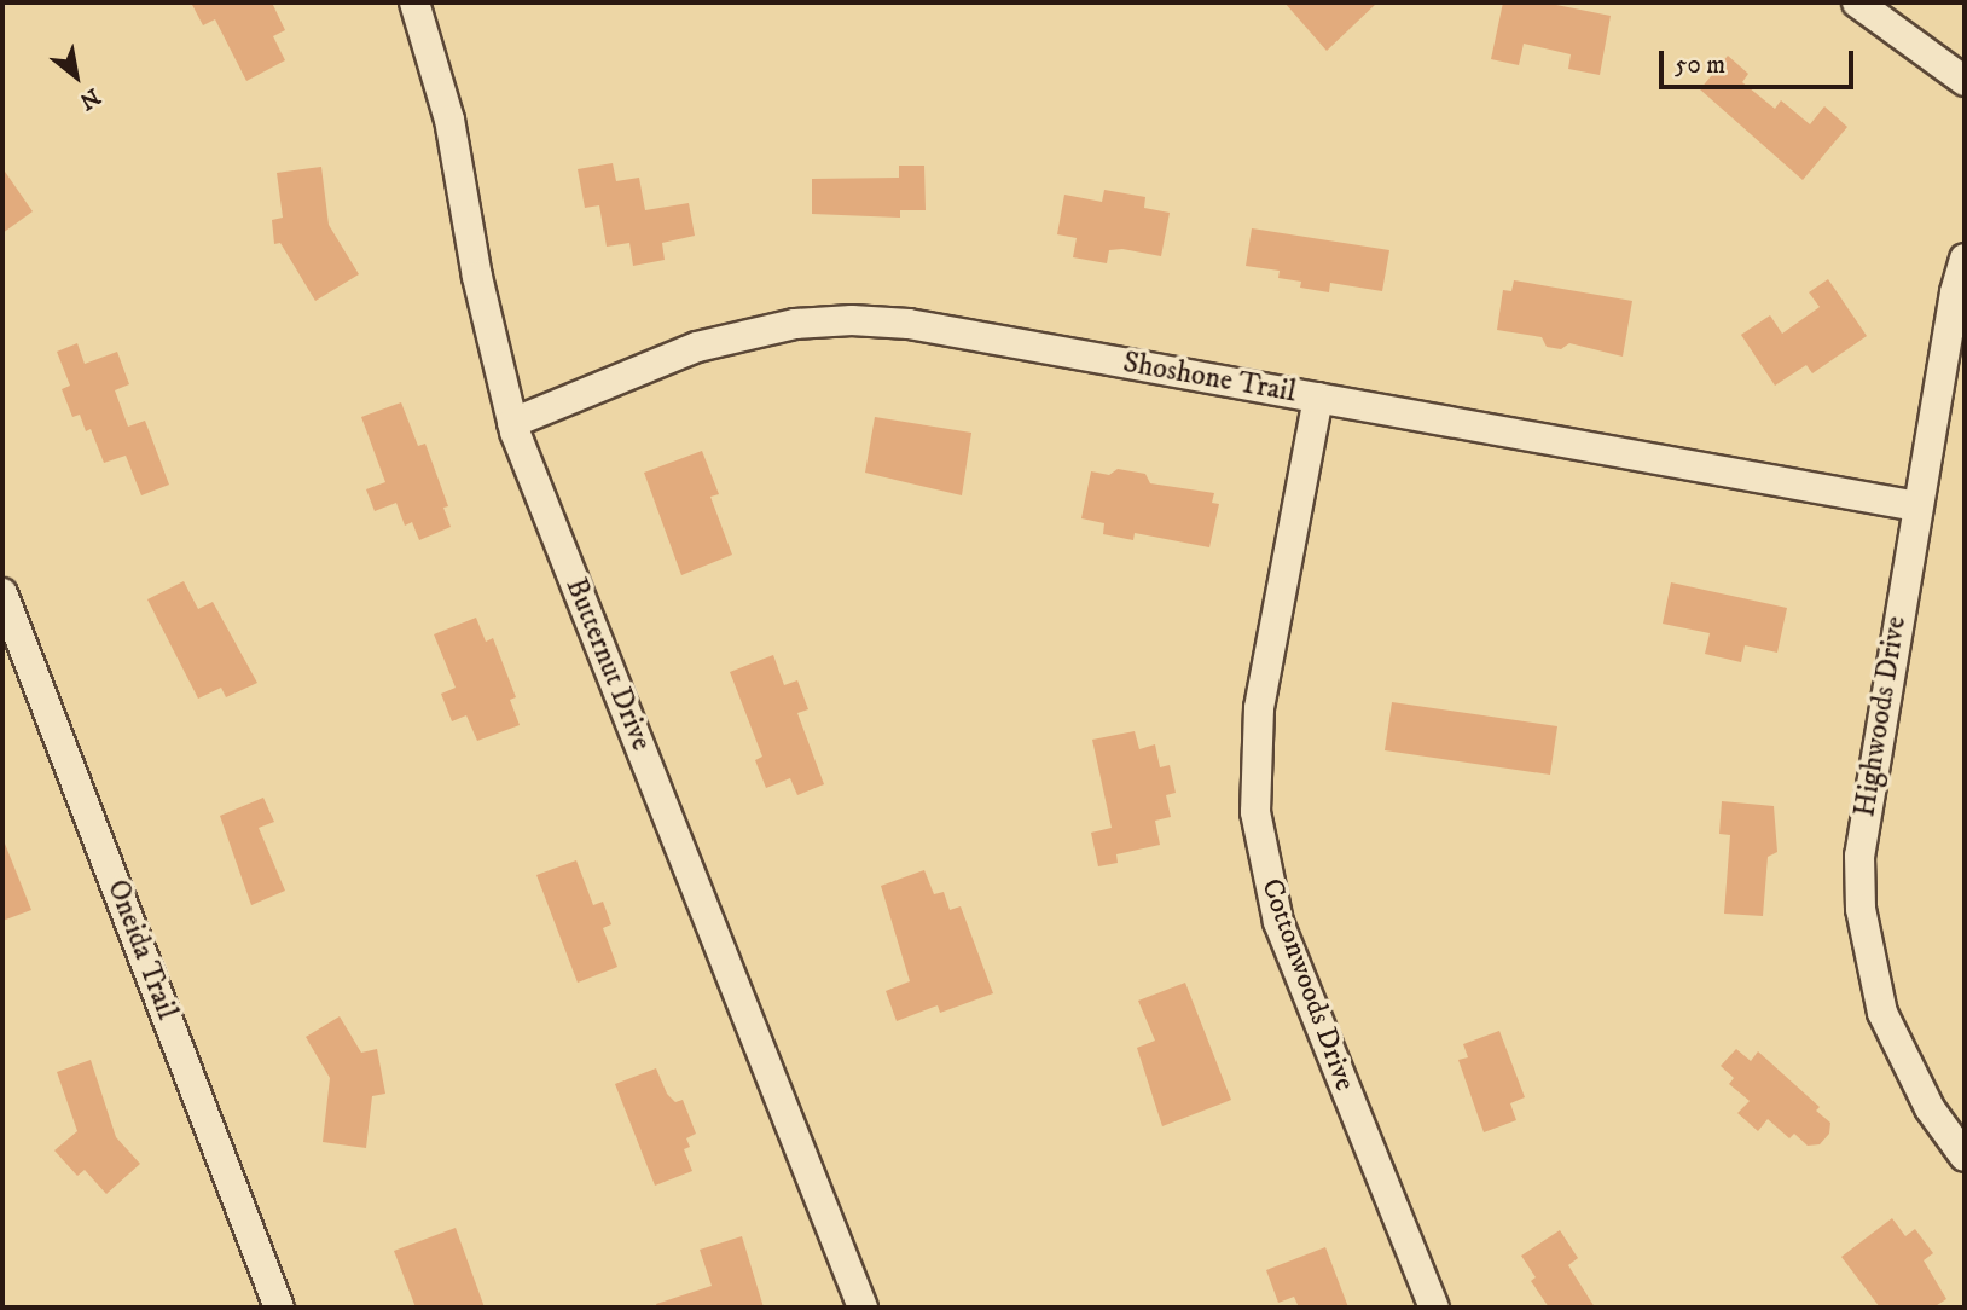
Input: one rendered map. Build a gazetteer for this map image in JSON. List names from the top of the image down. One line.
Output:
{"streets":{"street":["Shoshone Trail","Butternut Drive","Highwoods Drive","Oneida Trail","Cottonwoods Drive"]},"crossings":[["Shoshone Trail","Butternut Drive"],["Shoshone Trail","Highwoods Drive"],["Shoshone Trail","Cottonwoods Drive"]],"scale_bar":"50 m","north":"bottom right"}
